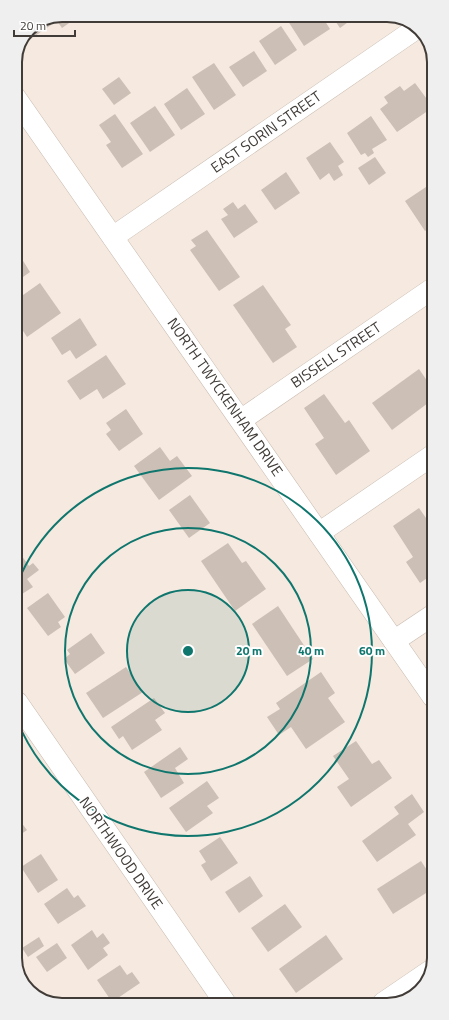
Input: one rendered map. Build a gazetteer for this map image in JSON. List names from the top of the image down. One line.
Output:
{"streets":{"street":["EAST SORIN STREET","BISSELL STREET","NORTH TWYCKENHAM DRIVE","NORTHWOOD DRIVE"]},"crossings":[["EAST SORIN STREET","NORTH TWYCKENHAM DRIVE"],["BISSELL STREET","NORTH TWYCKENHAM DRIVE"]],"scale_bar":"20 m","rings":["20 m","40 m","60 m"]}
